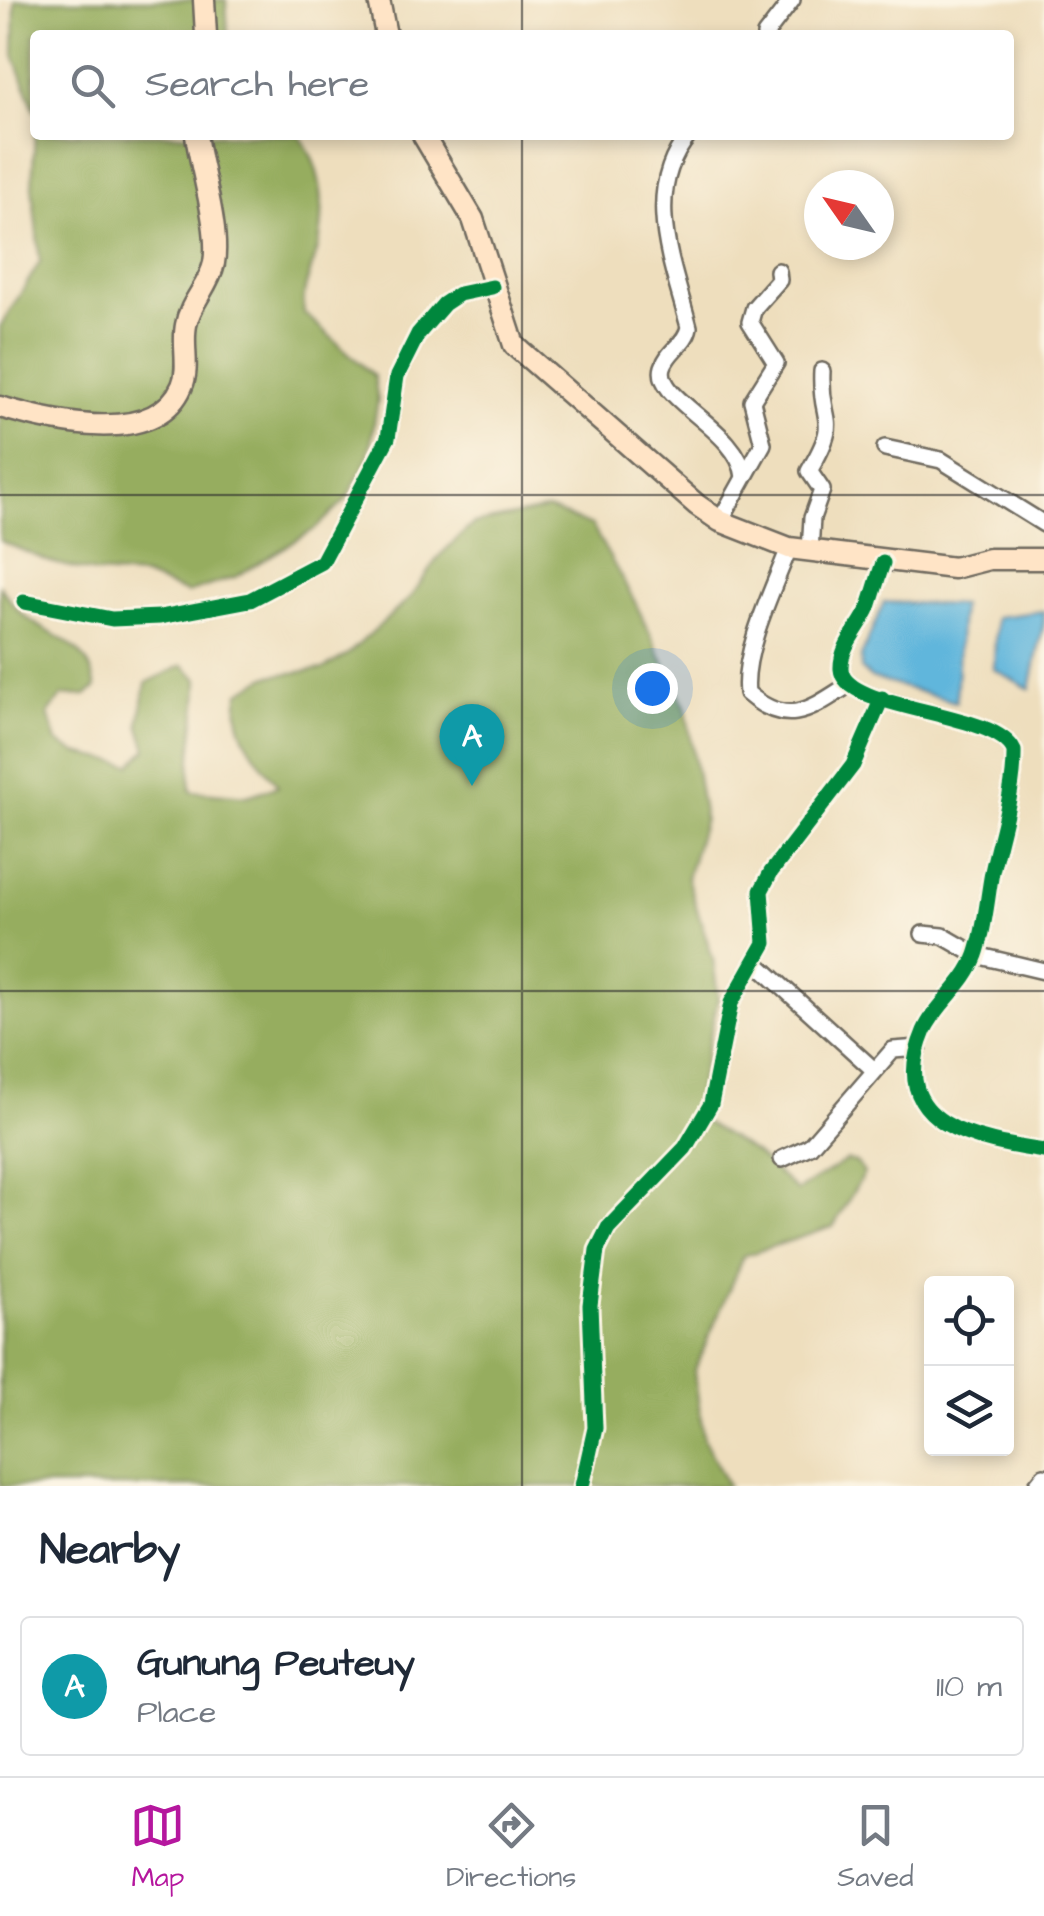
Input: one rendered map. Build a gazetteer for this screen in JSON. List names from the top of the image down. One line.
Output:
{"north":"top left","page":{"search":"Search here","pins":"A","heading":"Nearby","list":[{"mark":"A","name":"Gunung Peuteuy","note":"Place","value":"110 m"}],"nav":["Map","Directions","Saved"]}}
